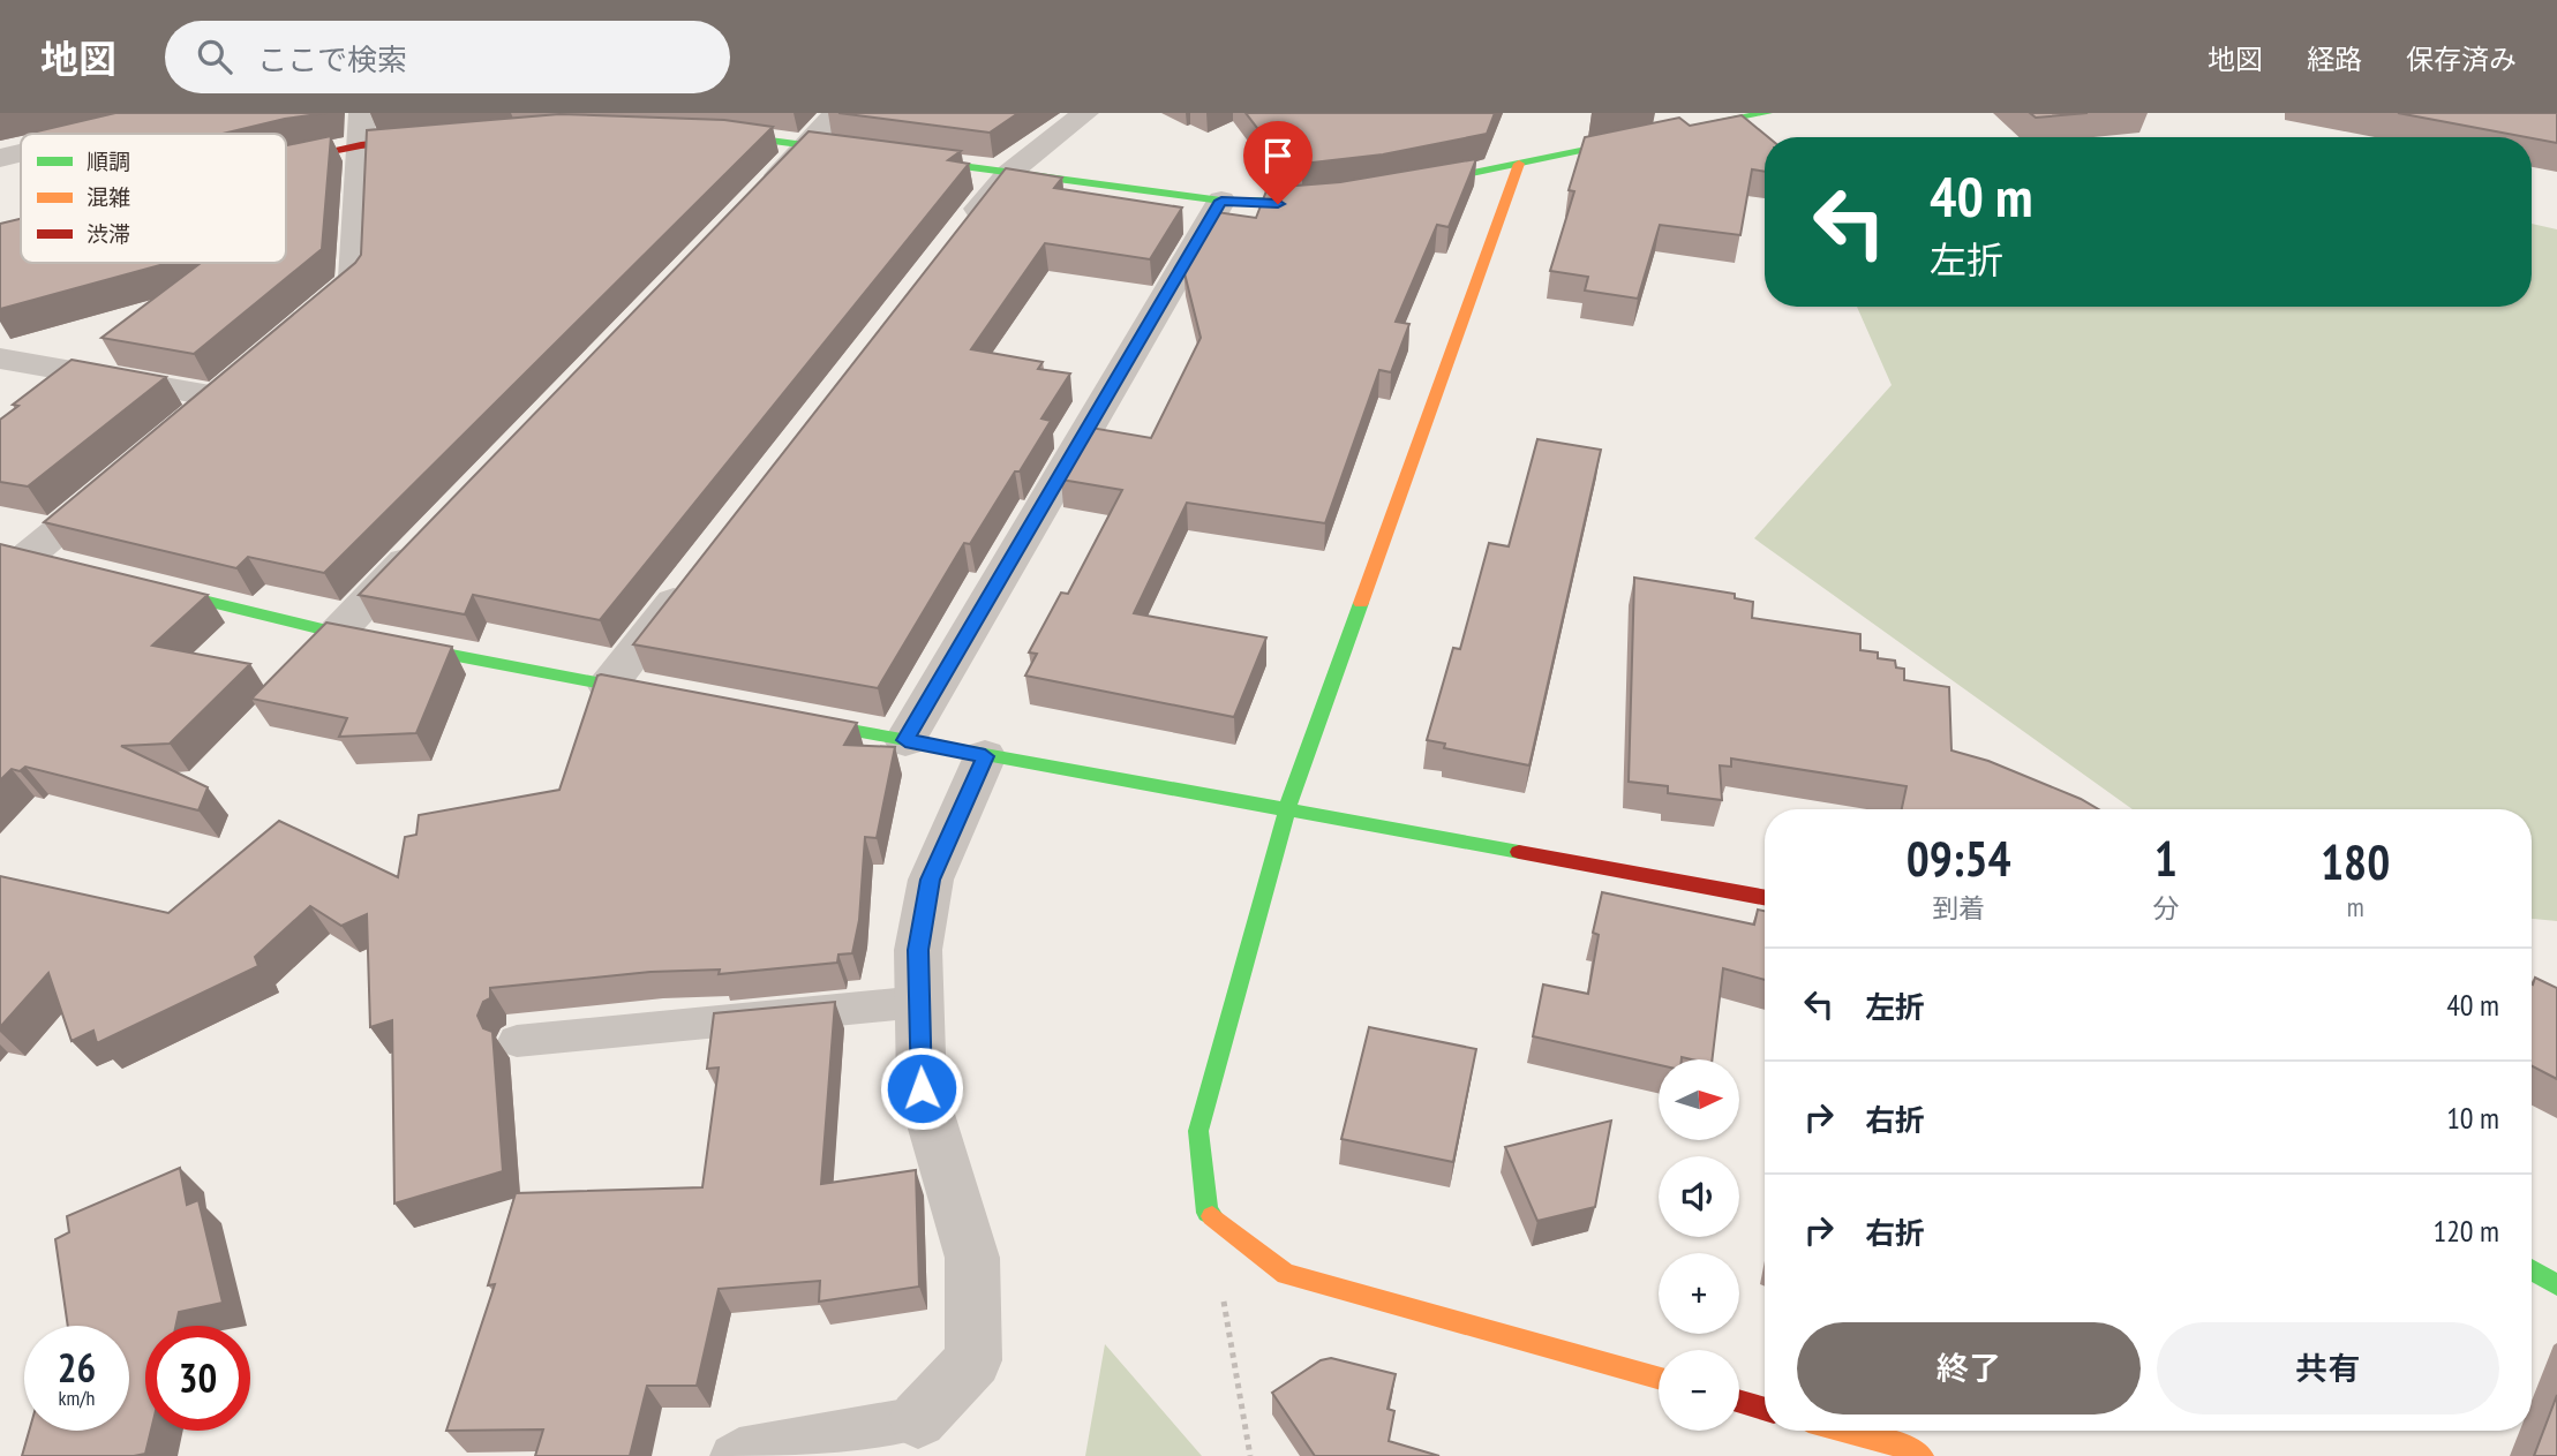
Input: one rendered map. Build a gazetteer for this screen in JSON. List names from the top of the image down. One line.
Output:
{"legend":["順調","混雑","渋滞"],"north":"right","page":{"header":"地図","search":"ここで検索","nav":["地図","経路","保存済み"],"turn":["40 m","左折"],"eta":["09:54","到着","1","分","180","m"],"list":[{"name":"左折","value":"40 m"},{"name":"右折","value":"10 m"},{"name":"右折","value":"120 m"}],"map_buttons":["+","−"],"buttons":["終了","共有"],"speed":"26 km/h","limit":"30"}}
